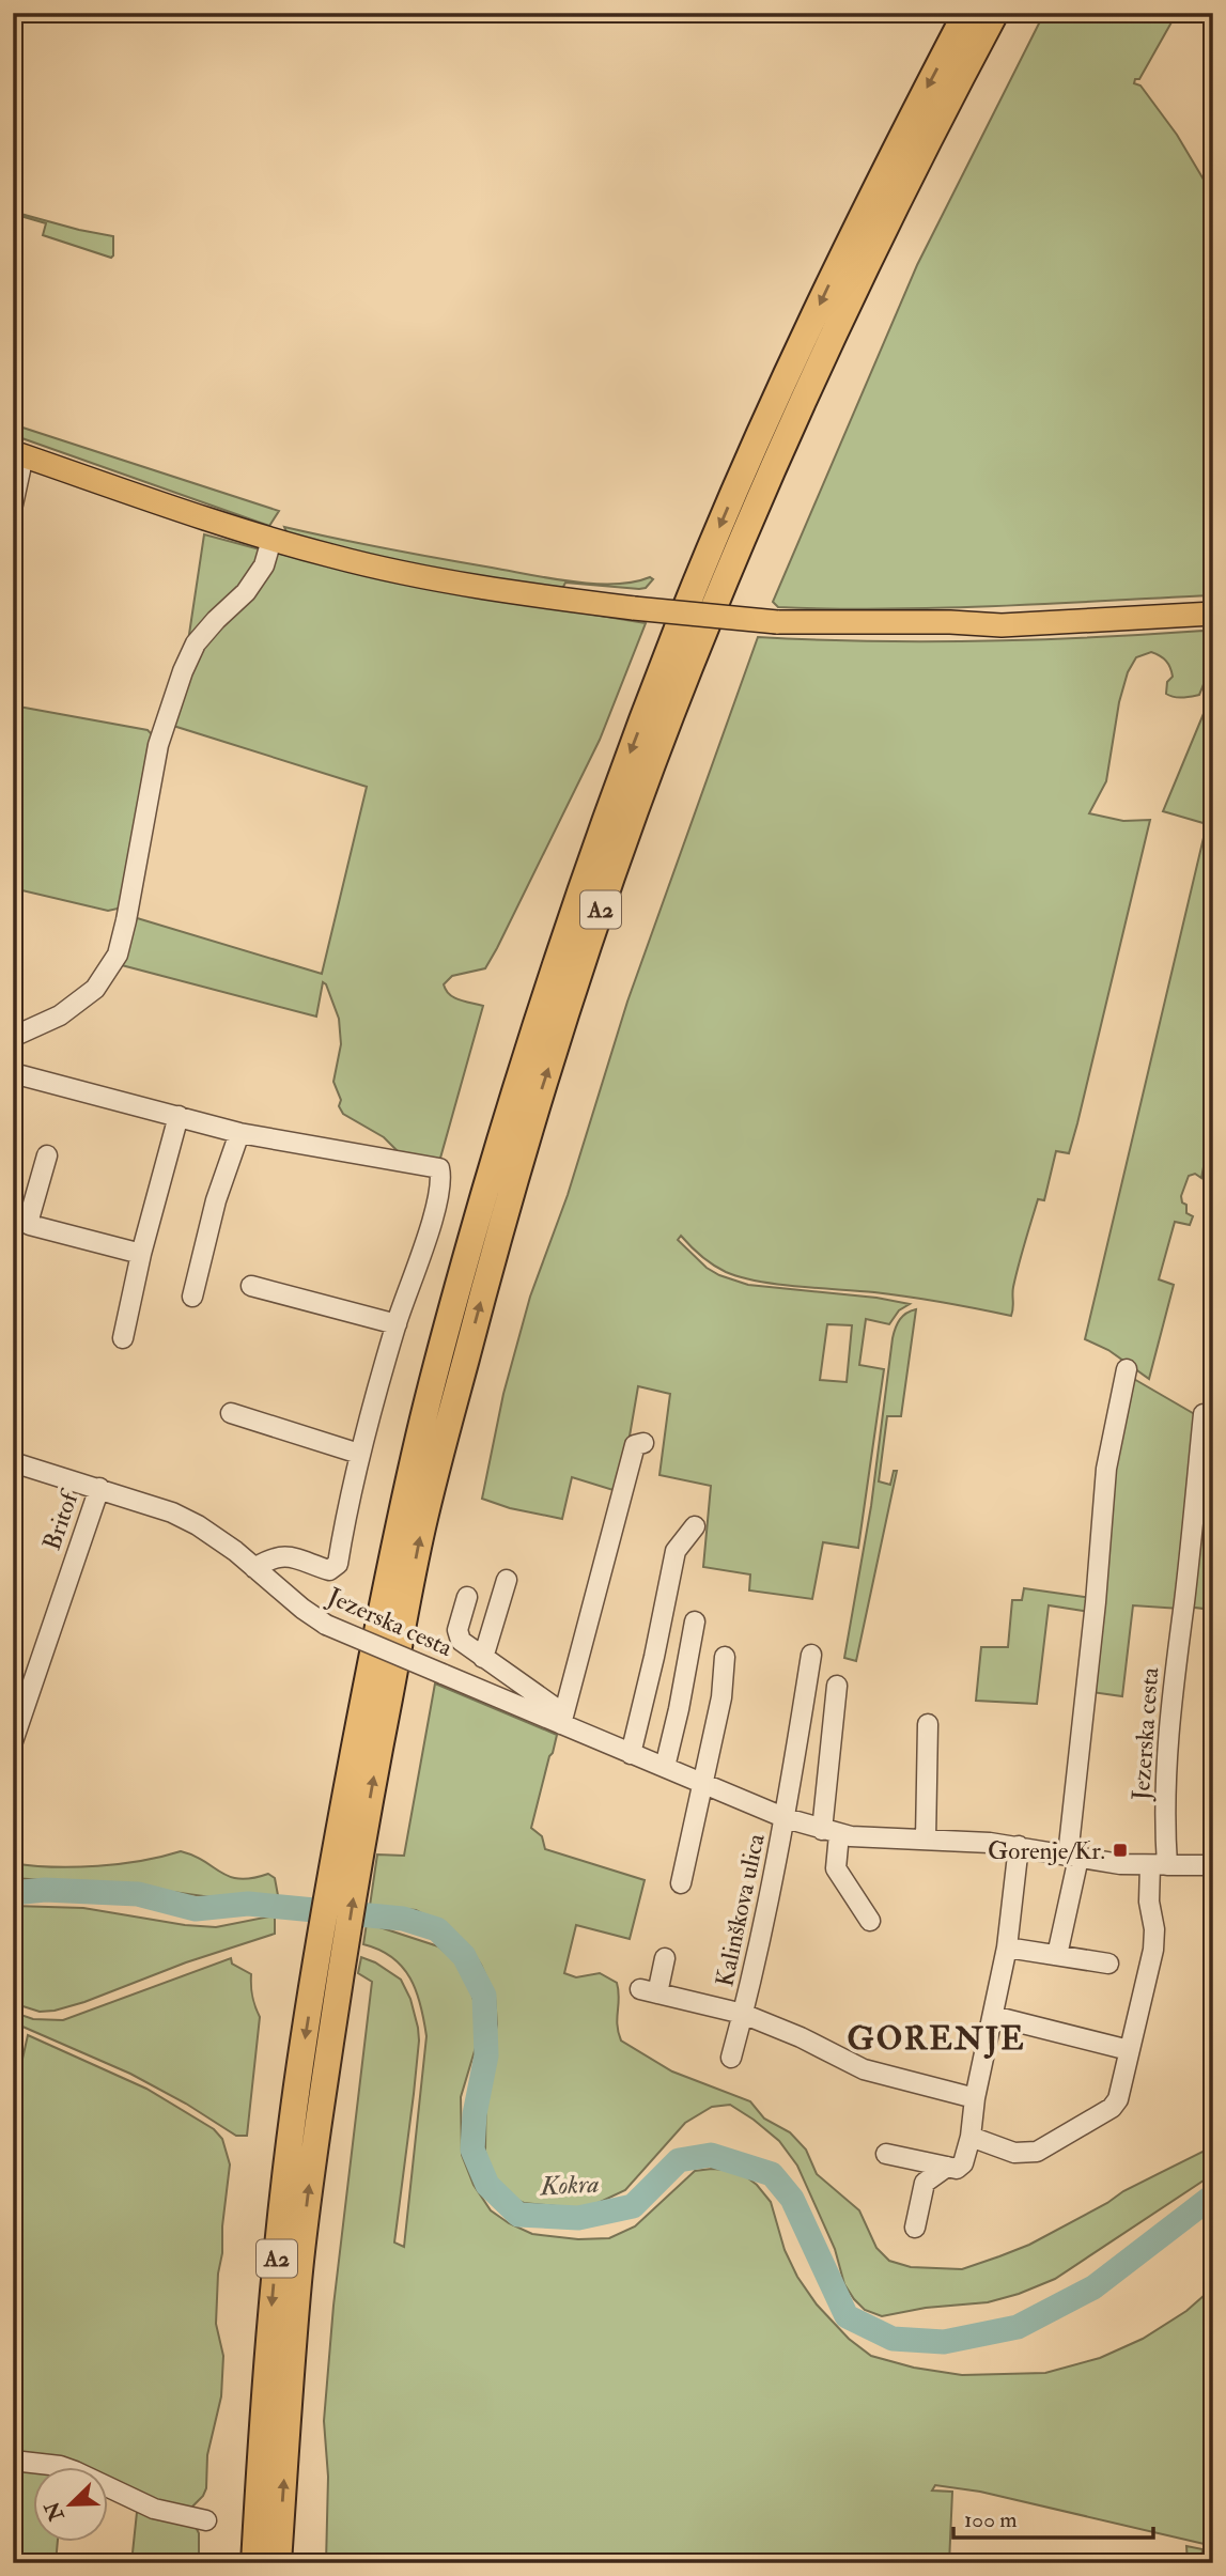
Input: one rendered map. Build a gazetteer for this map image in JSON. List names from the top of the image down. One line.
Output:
{"streets":{"highway":["A2"],"street":["Britof","Jezerska cesta","Kalinškova ulica"]},"crossings":[["Britof","Jezerska cesta"],["Jezerska cesta","Kalinškova ulica"]],"districts":["GORENJE"],"water":["Kokra"],"places":{"transit":["Gorenje/Kr."]},"scale_bar":"100 m","north":"bottom left"}
